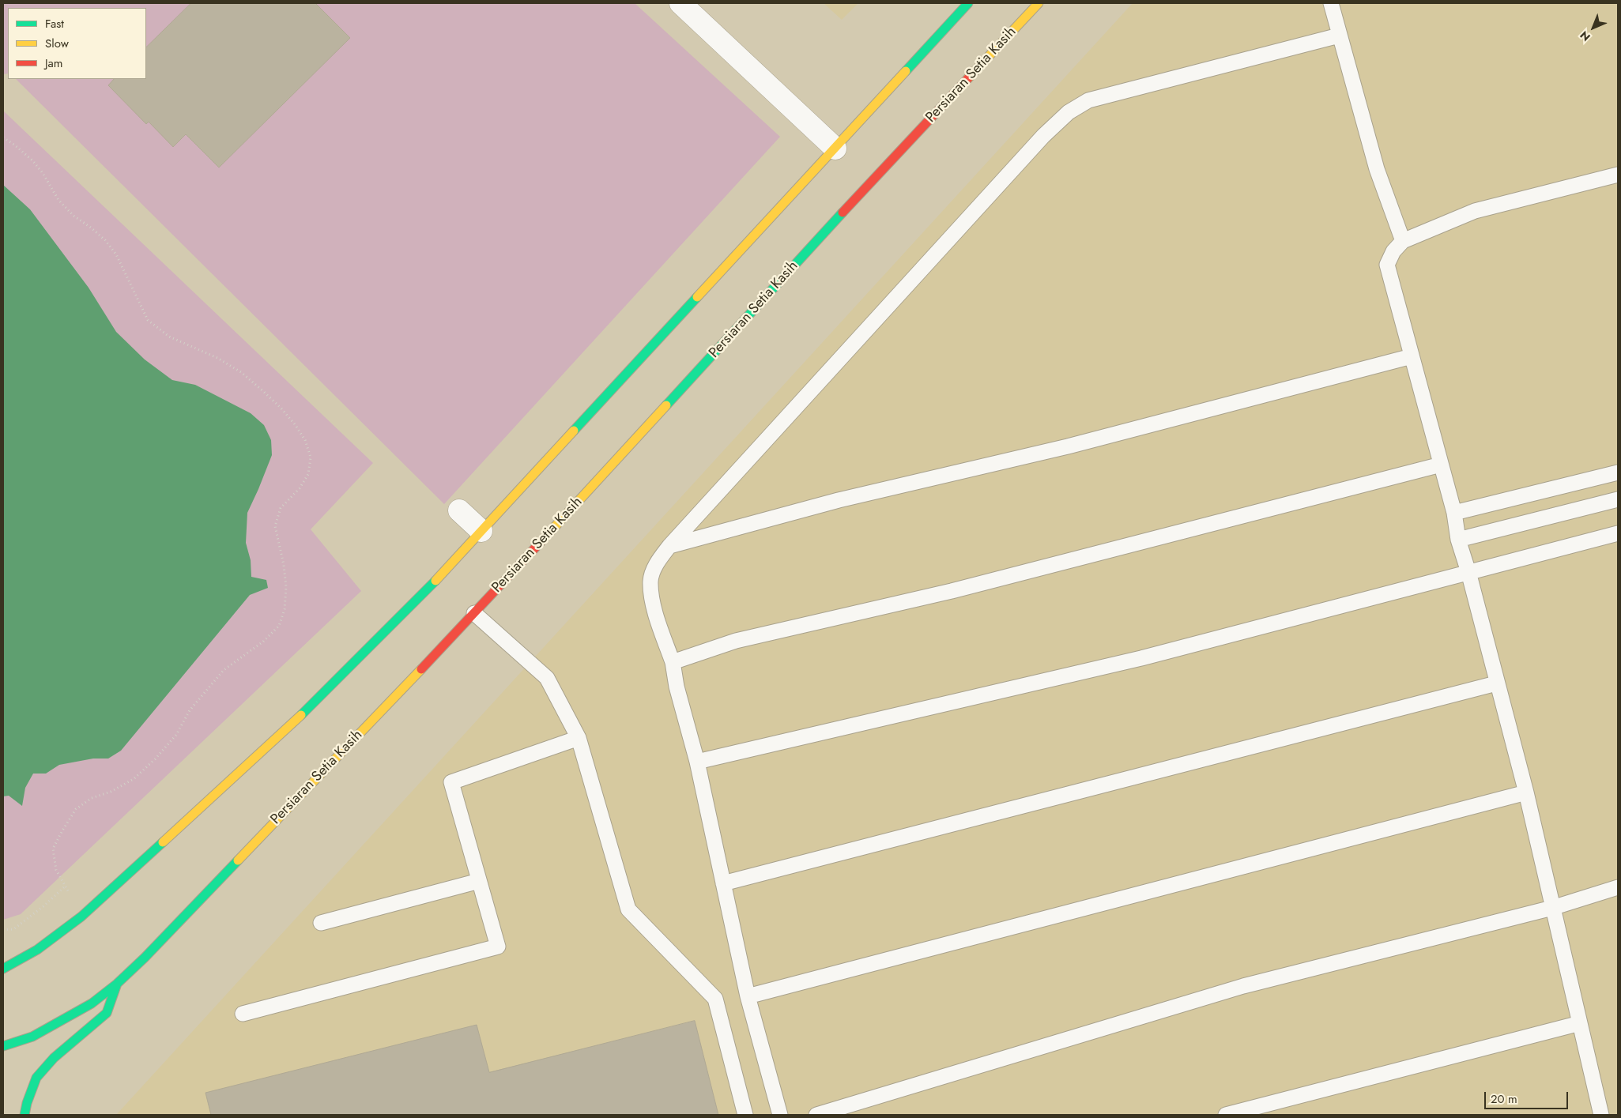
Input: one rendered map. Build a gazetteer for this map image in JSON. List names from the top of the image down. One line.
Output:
{"streets":{"street":["Persiaran Setia Kasih"]},"legend":["Fast","Slow","Jam"],"scale_bar":"20 m","north":"bottom left"}
